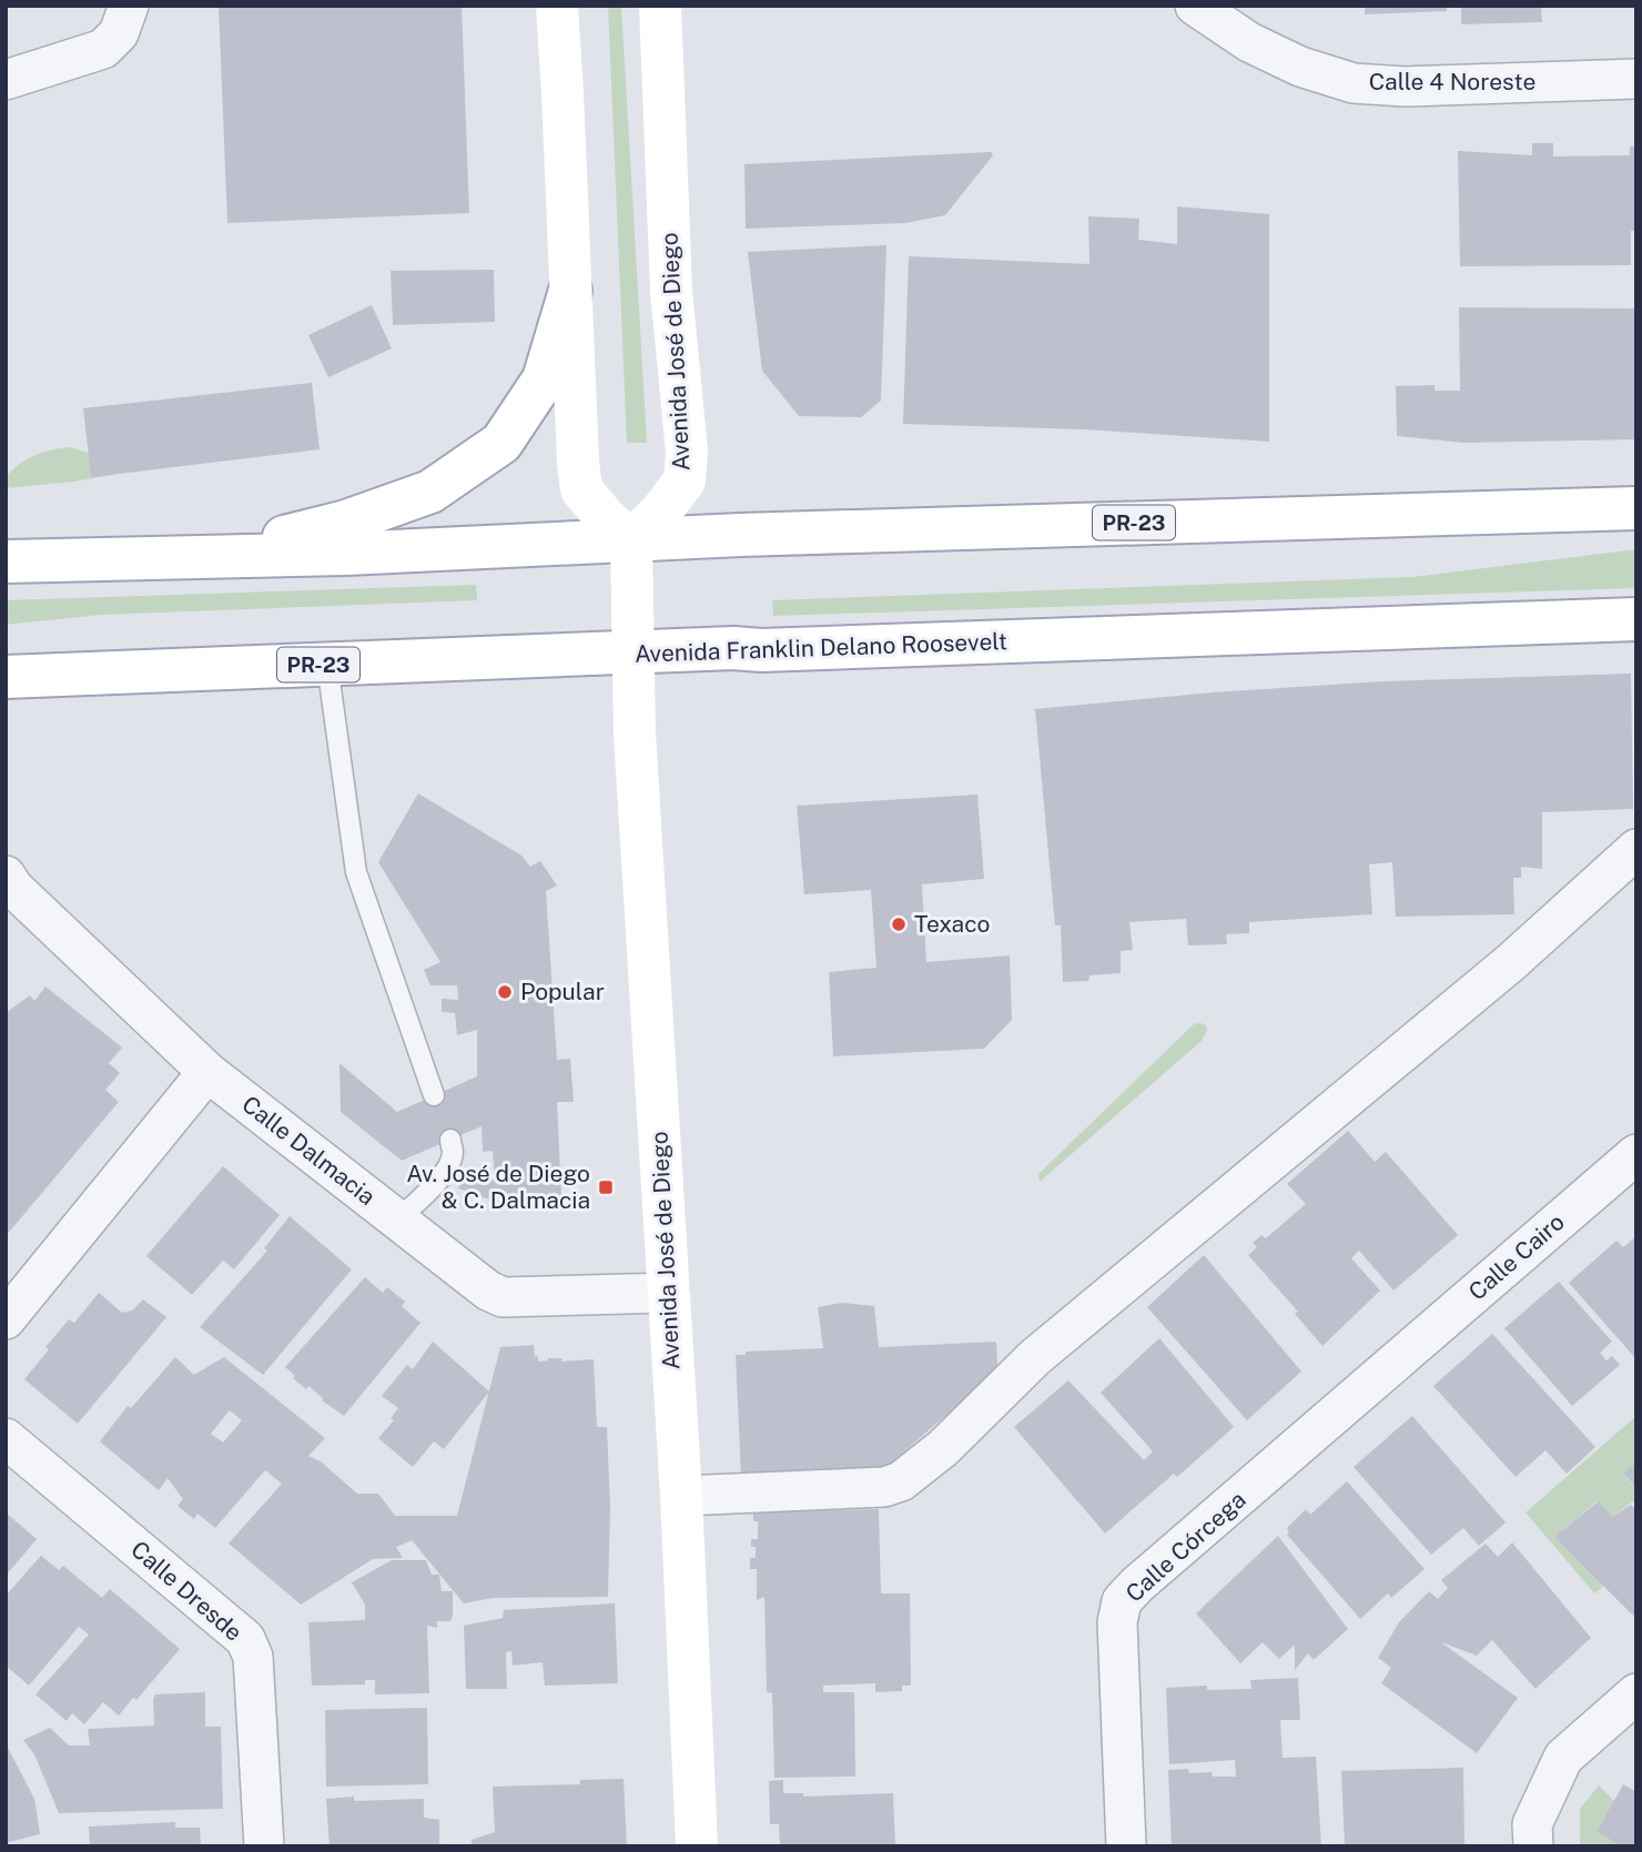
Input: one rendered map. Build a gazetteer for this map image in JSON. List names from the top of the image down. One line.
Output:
{"streets":{"main road":["Avenida José de Diego","PR-23","Avenida Franklin Delano Roosevelt"],"street":["Calle 4 Noreste","Calle Dalmacia","Calle Cairo","Calle Córcega","Calle Dresde"]},"crossings":[["Avenida José de Diego","PR-23"],["Avenida José de Diego","Avenida Franklin Delano Roosevelt"],["Avenida José de Diego","Calle Dalmacia"],["Calle Cairo","Calle Córcega"]],"places":{"other":["Texaco","Popular"],"transit":["Av. José de Diego & C. Dalmacia"]}}
